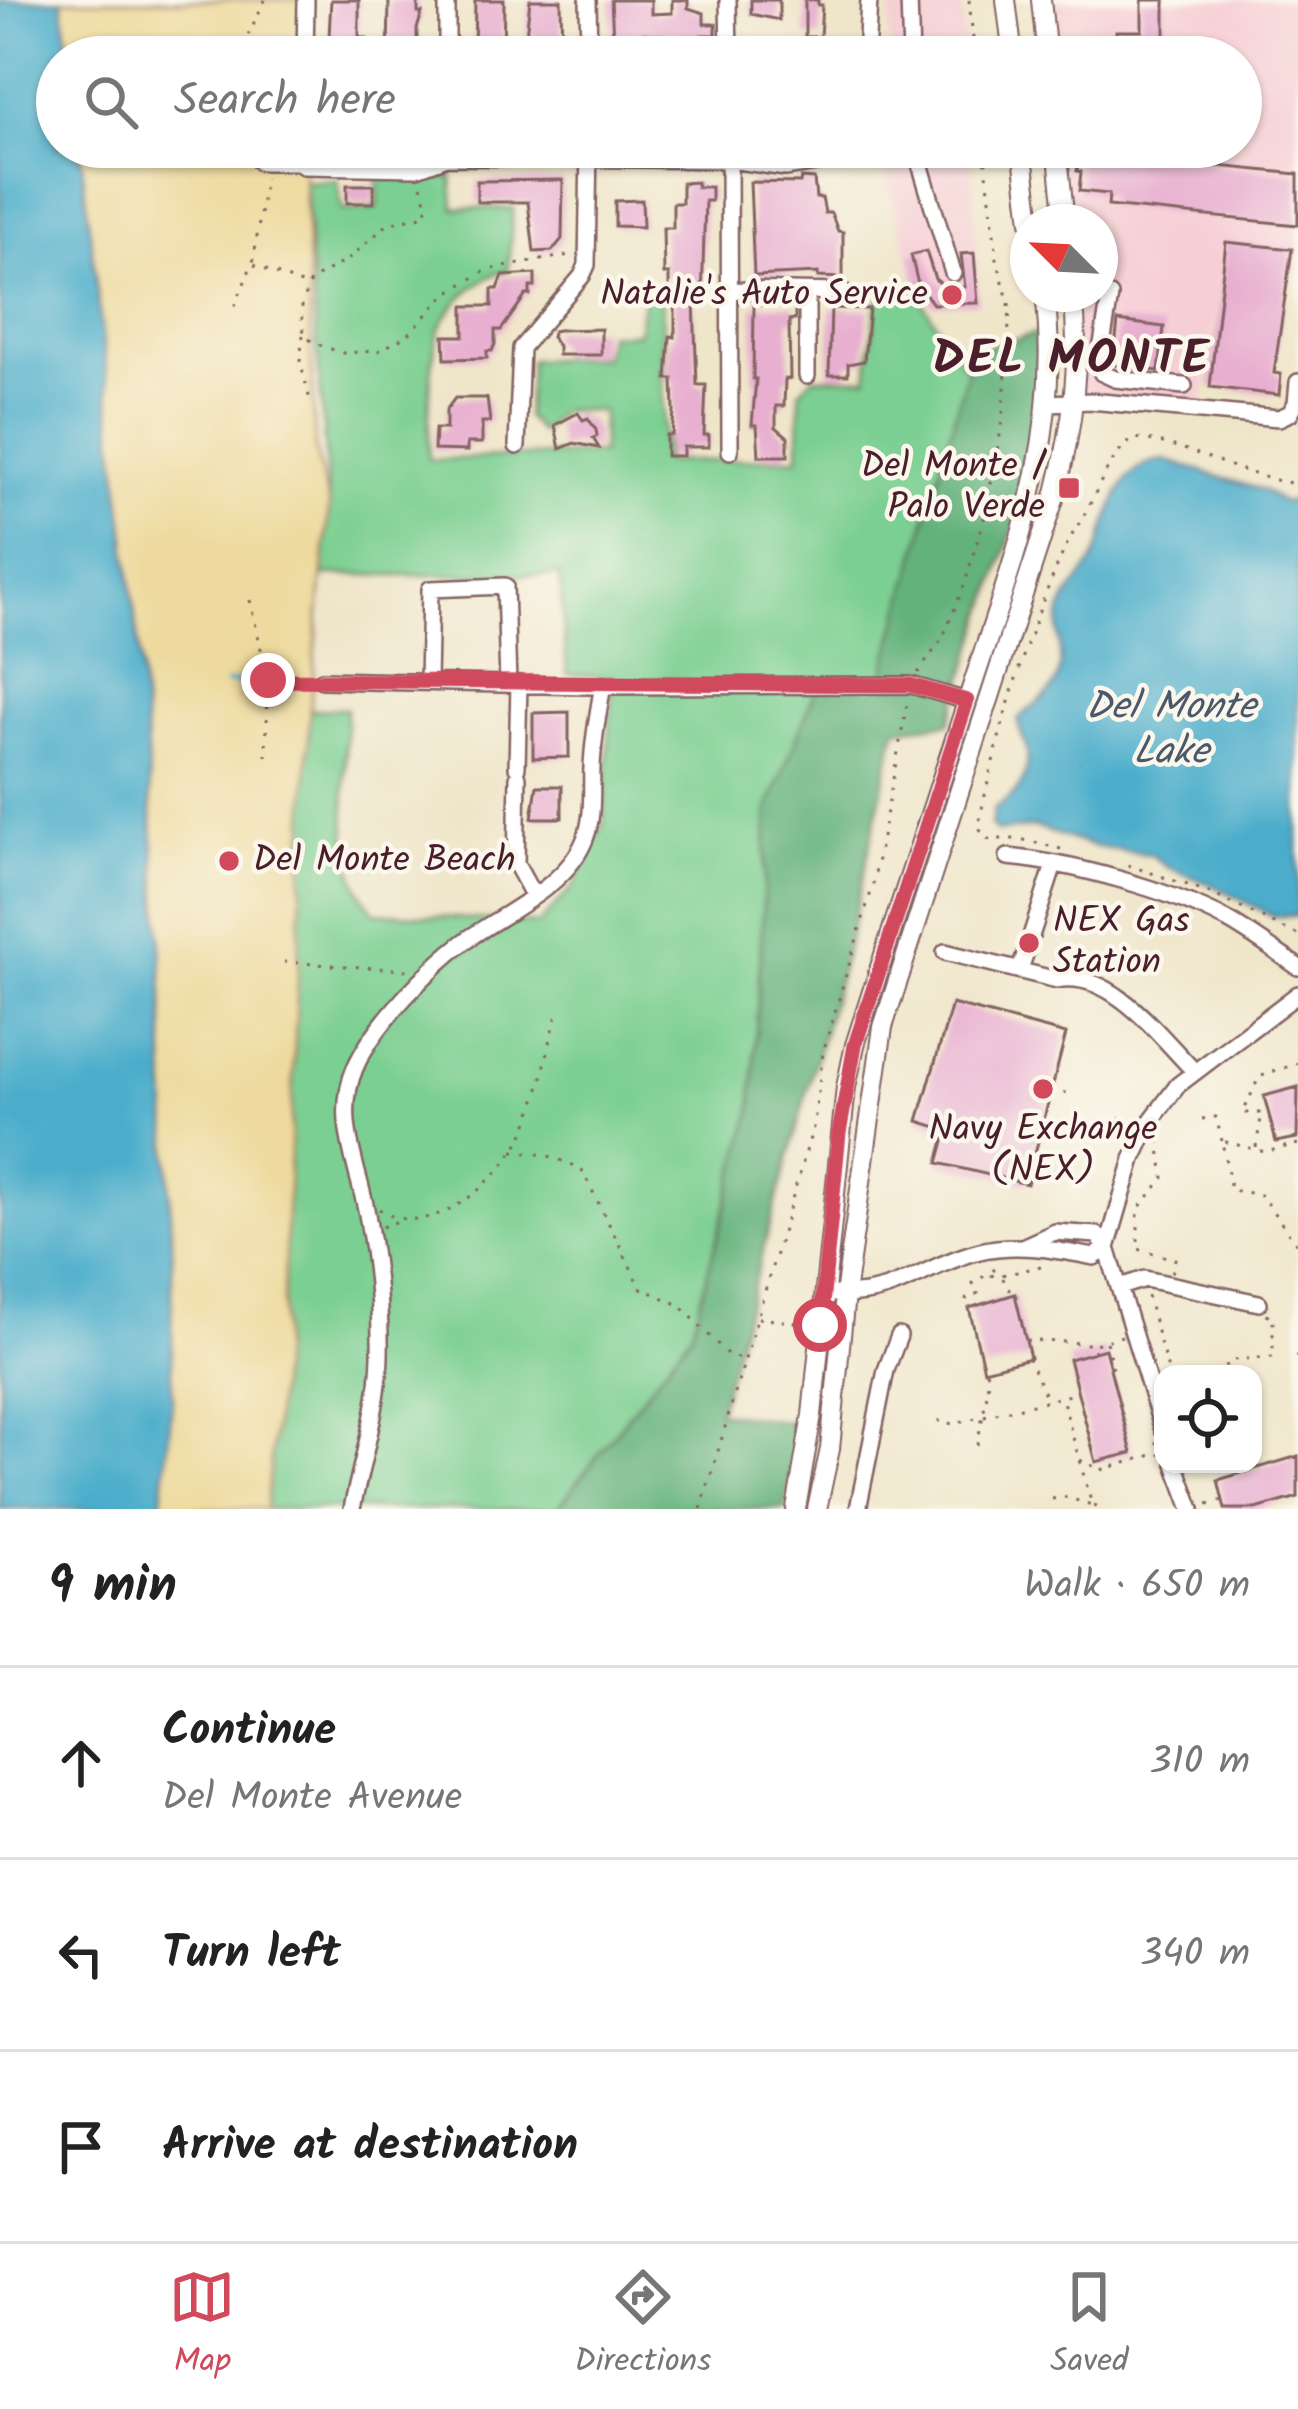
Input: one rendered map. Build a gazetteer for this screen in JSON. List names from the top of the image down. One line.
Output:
{"districts":["DEL MONTE"],"water":["Del Monte Lake"],"places":{"other":["Natalie's Auto Service","Del Monte Beach","NEX Gas Station","Navy Exchange (NEX)"],"transit":["Del Monte / Palo Verde"]},"north":"top left","page":{"search":"Search here","heading":["9 min","Walk · 650 m"],"list":[["Continue","Del Monte Avenue","310 m"],["Turn left","340 m"],"Arrive at destination"],"nav":["Map","Directions","Saved"]}}
